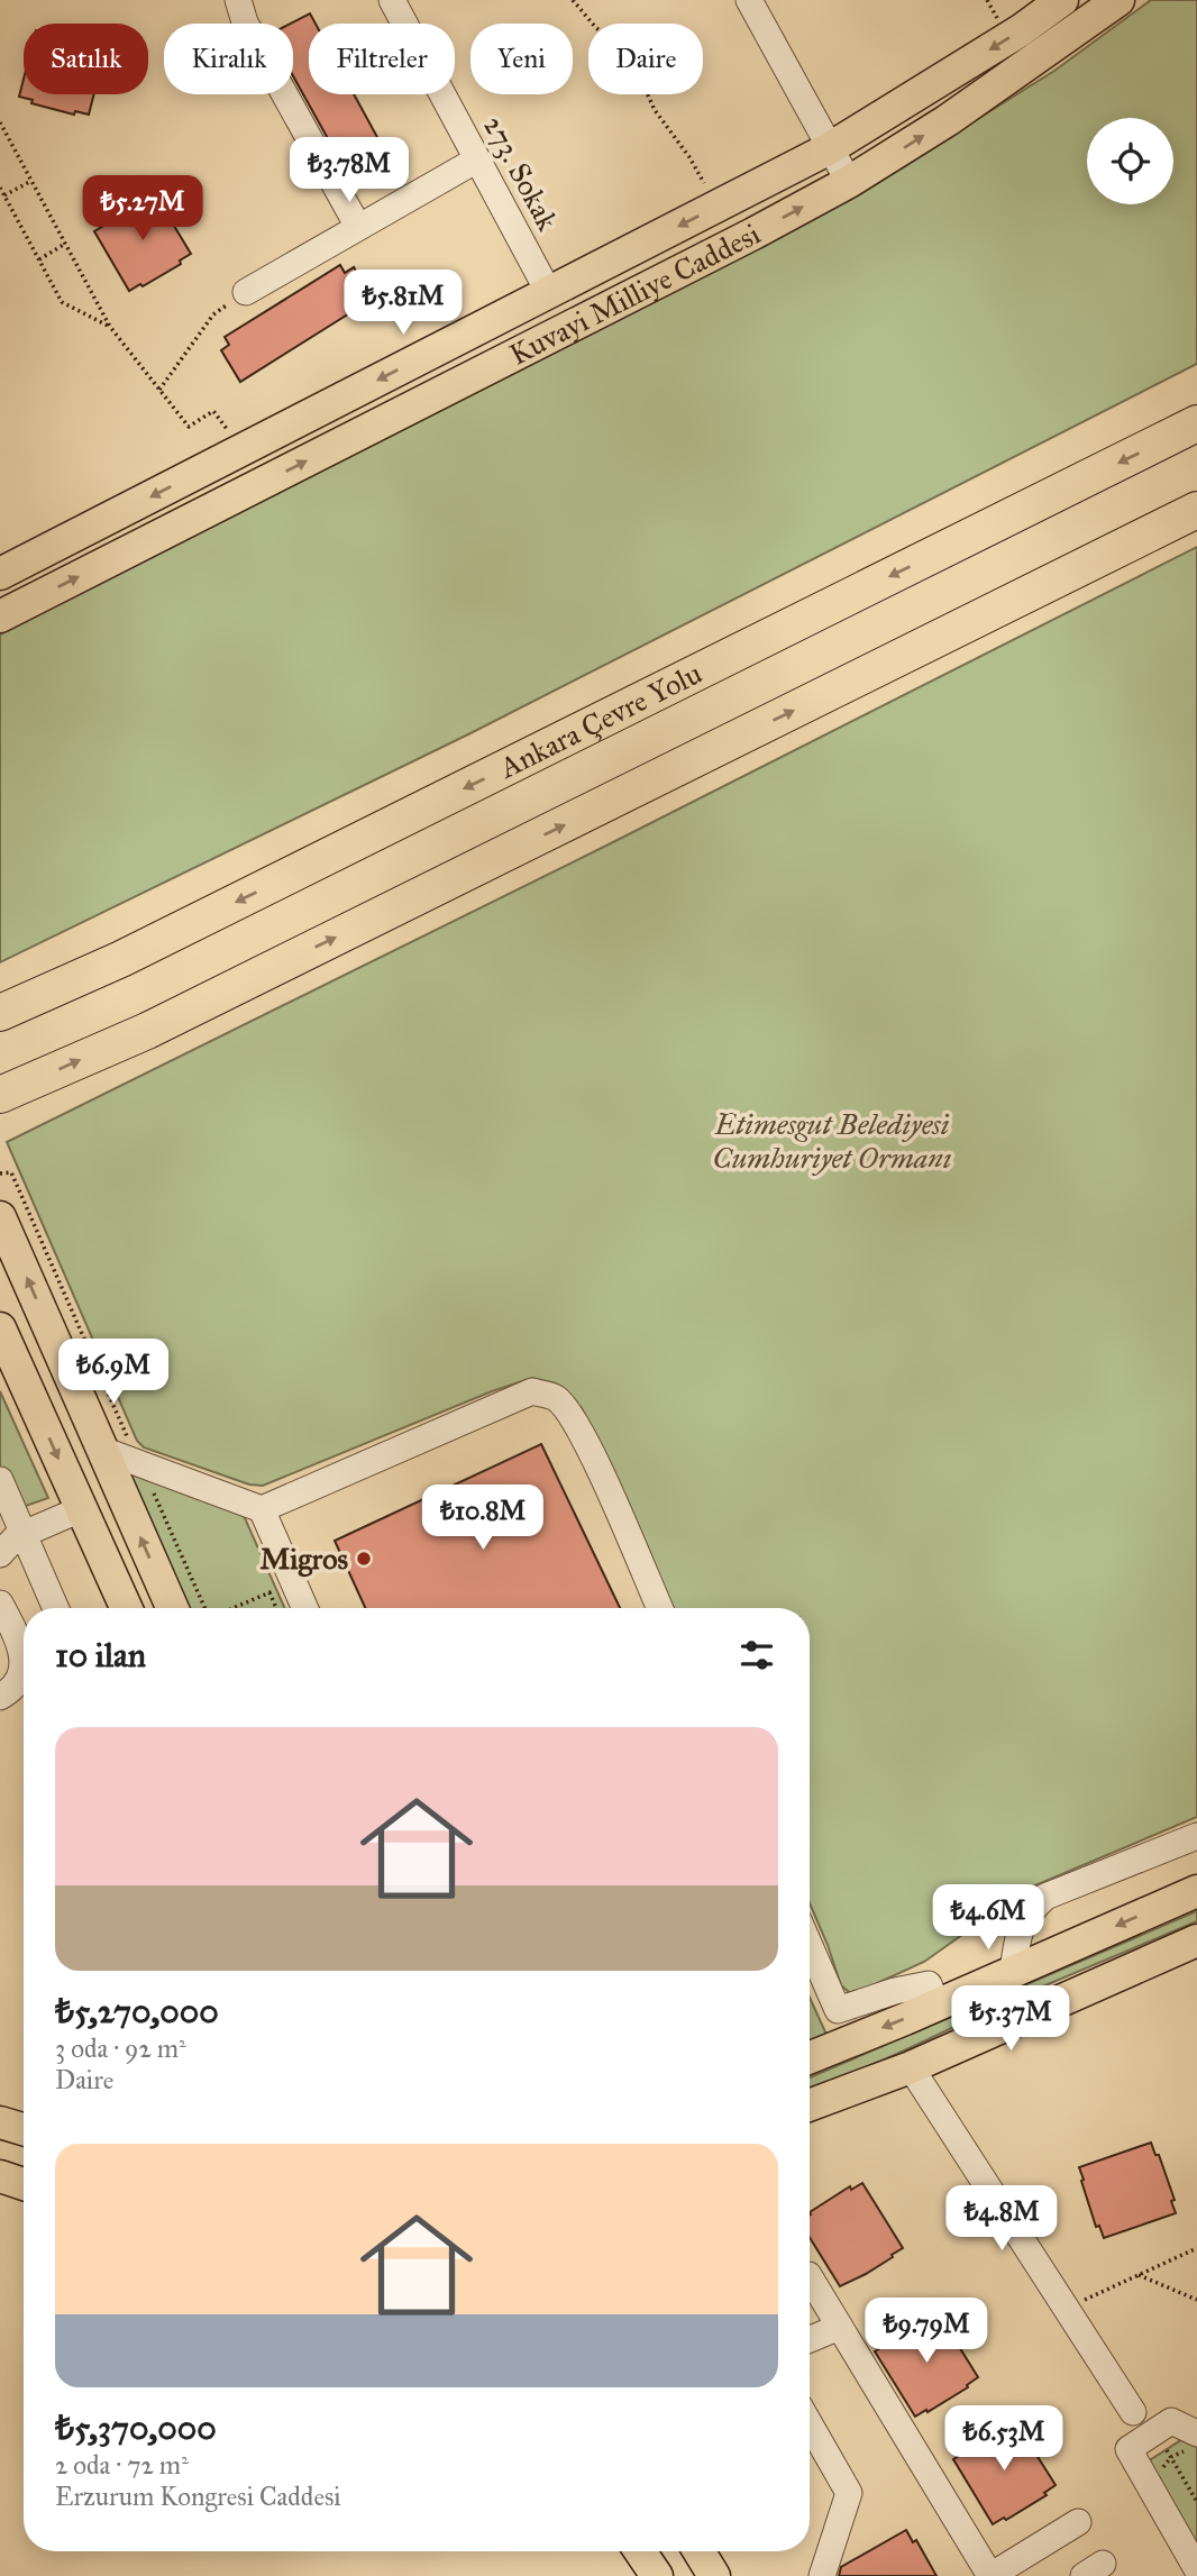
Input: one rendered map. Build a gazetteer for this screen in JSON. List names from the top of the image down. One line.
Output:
{"streets":{"highway":["Ankara Çevre Yolu"],"main road":["Kuvayi Milliye Caddesi"],"street":["273. Sokak"]},"crossings":[["273. Sokak","Kuvayi Milliye Caddesi"]],"parks":["Etimesgut Belediyesi Cumhuriyet Ormanı"],"places":["Migros"],"page":{"chip":["Satılık","Kiralık","Filtreler","Yeni","Daire"],"price":["₺3.78M","₺5.27M","₺5.81M","₺6.9M","₺10.8M","₺4.6M","₺5.37M","₺4.8M","₺9.79M","₺6.53M"],"heading":"10 ilan","list":[{"name":"₺5,270,000","note":"3 oda · 92 m² · Daire"},{"name":"₺5,370,000","note":"2 oda · 72 m² · Erzurum Kongresi Caddesi"}]}}
